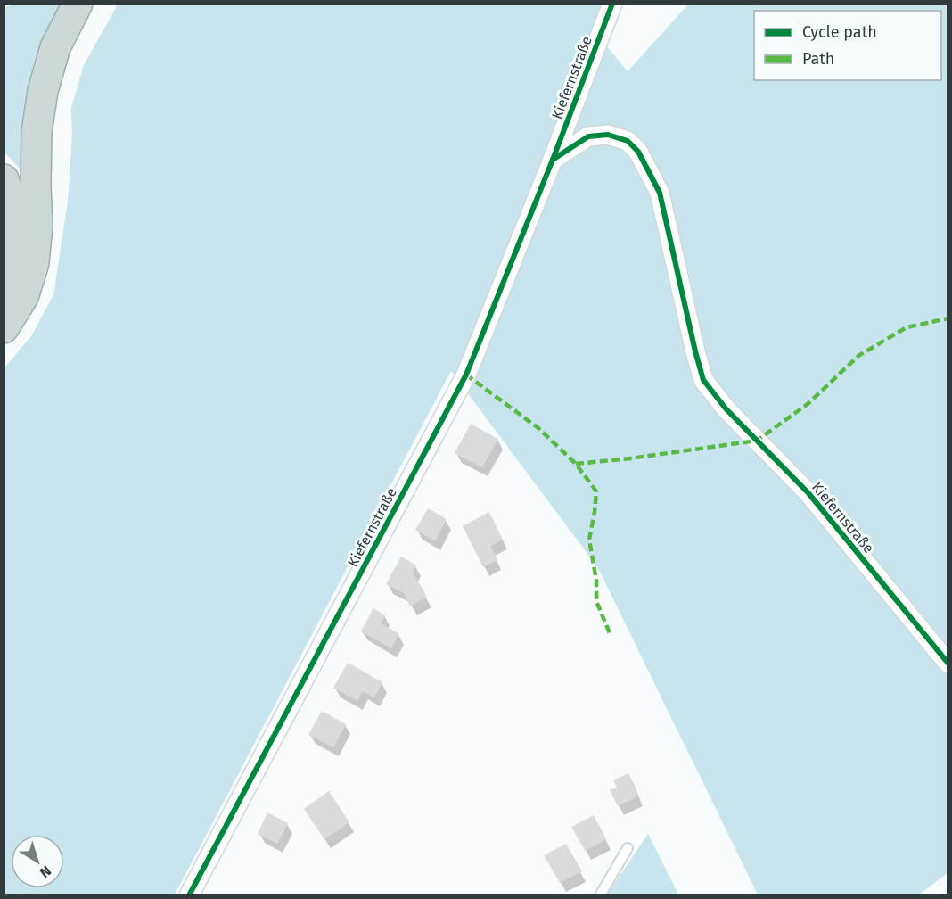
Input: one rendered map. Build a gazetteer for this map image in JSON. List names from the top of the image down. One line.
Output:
{"streets":{"street":["Kiefernstraße"]},"legend":["Cycle path","Path"],"north":"bottom right"}
